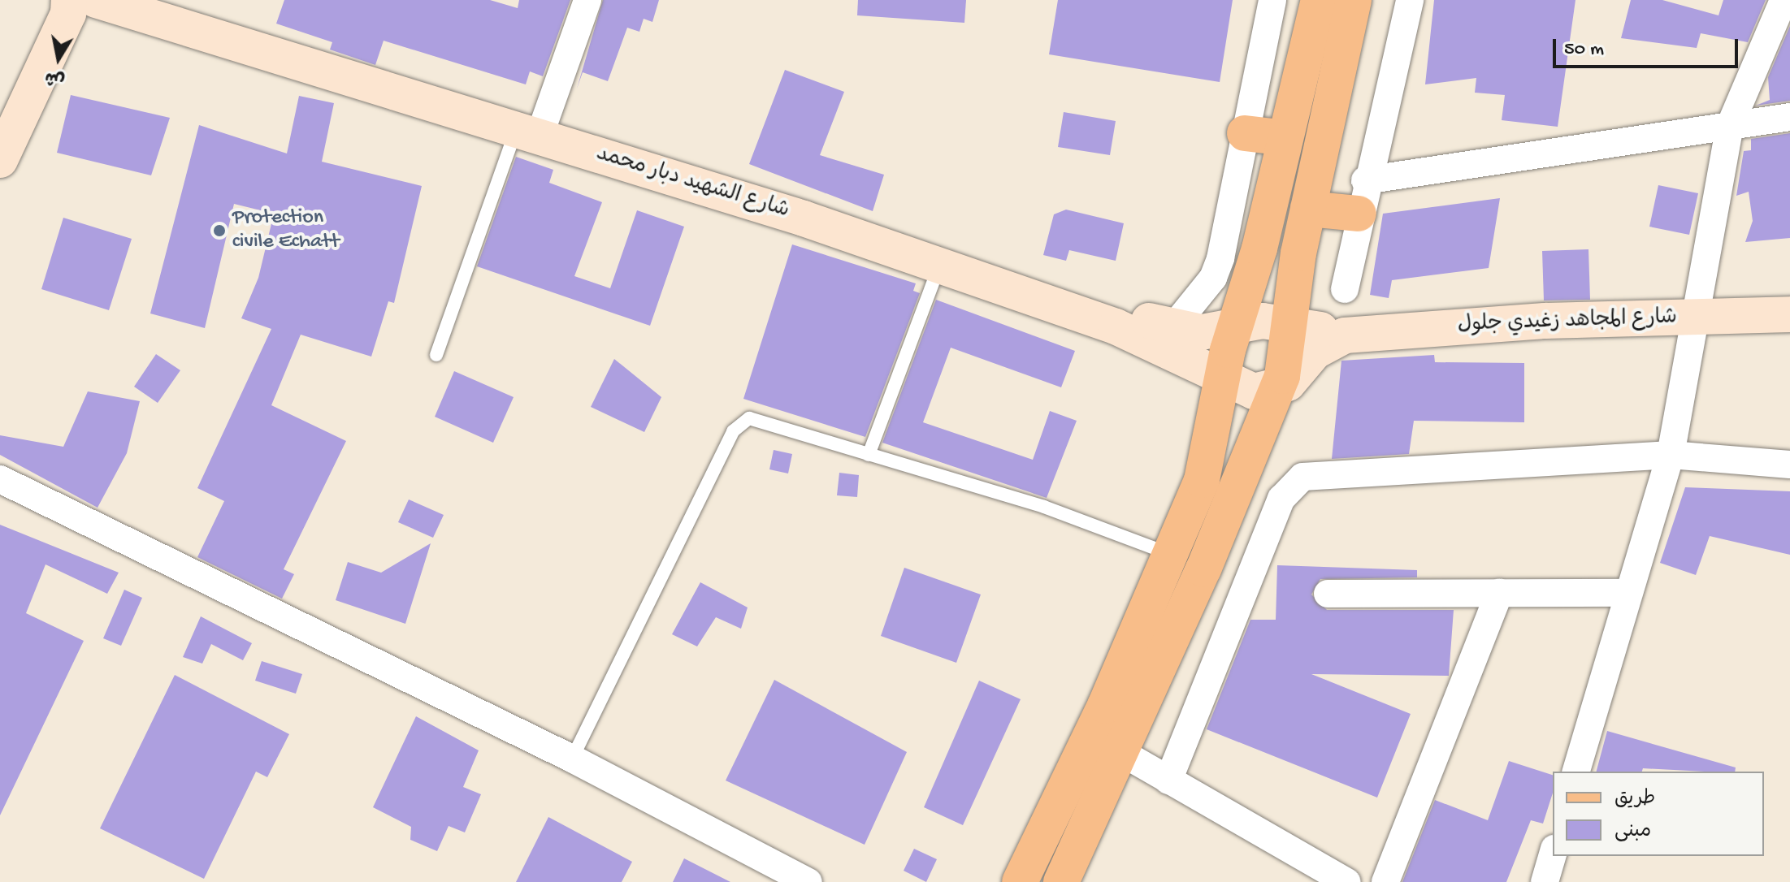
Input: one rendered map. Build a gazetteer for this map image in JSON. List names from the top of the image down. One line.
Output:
{"streets":{"street":["شارع الشهيد دبار محمد","شارع المجاهد زغيدي جلول"]},"crossings":[["شارع الشهيد دبار محمد","شارع المجاهد زغيدي جلول"]],"places":["Protection civile Echatt"],"legend":["طريق","مبنى"],"scale_bar":"50 m","north":"bottom"}
